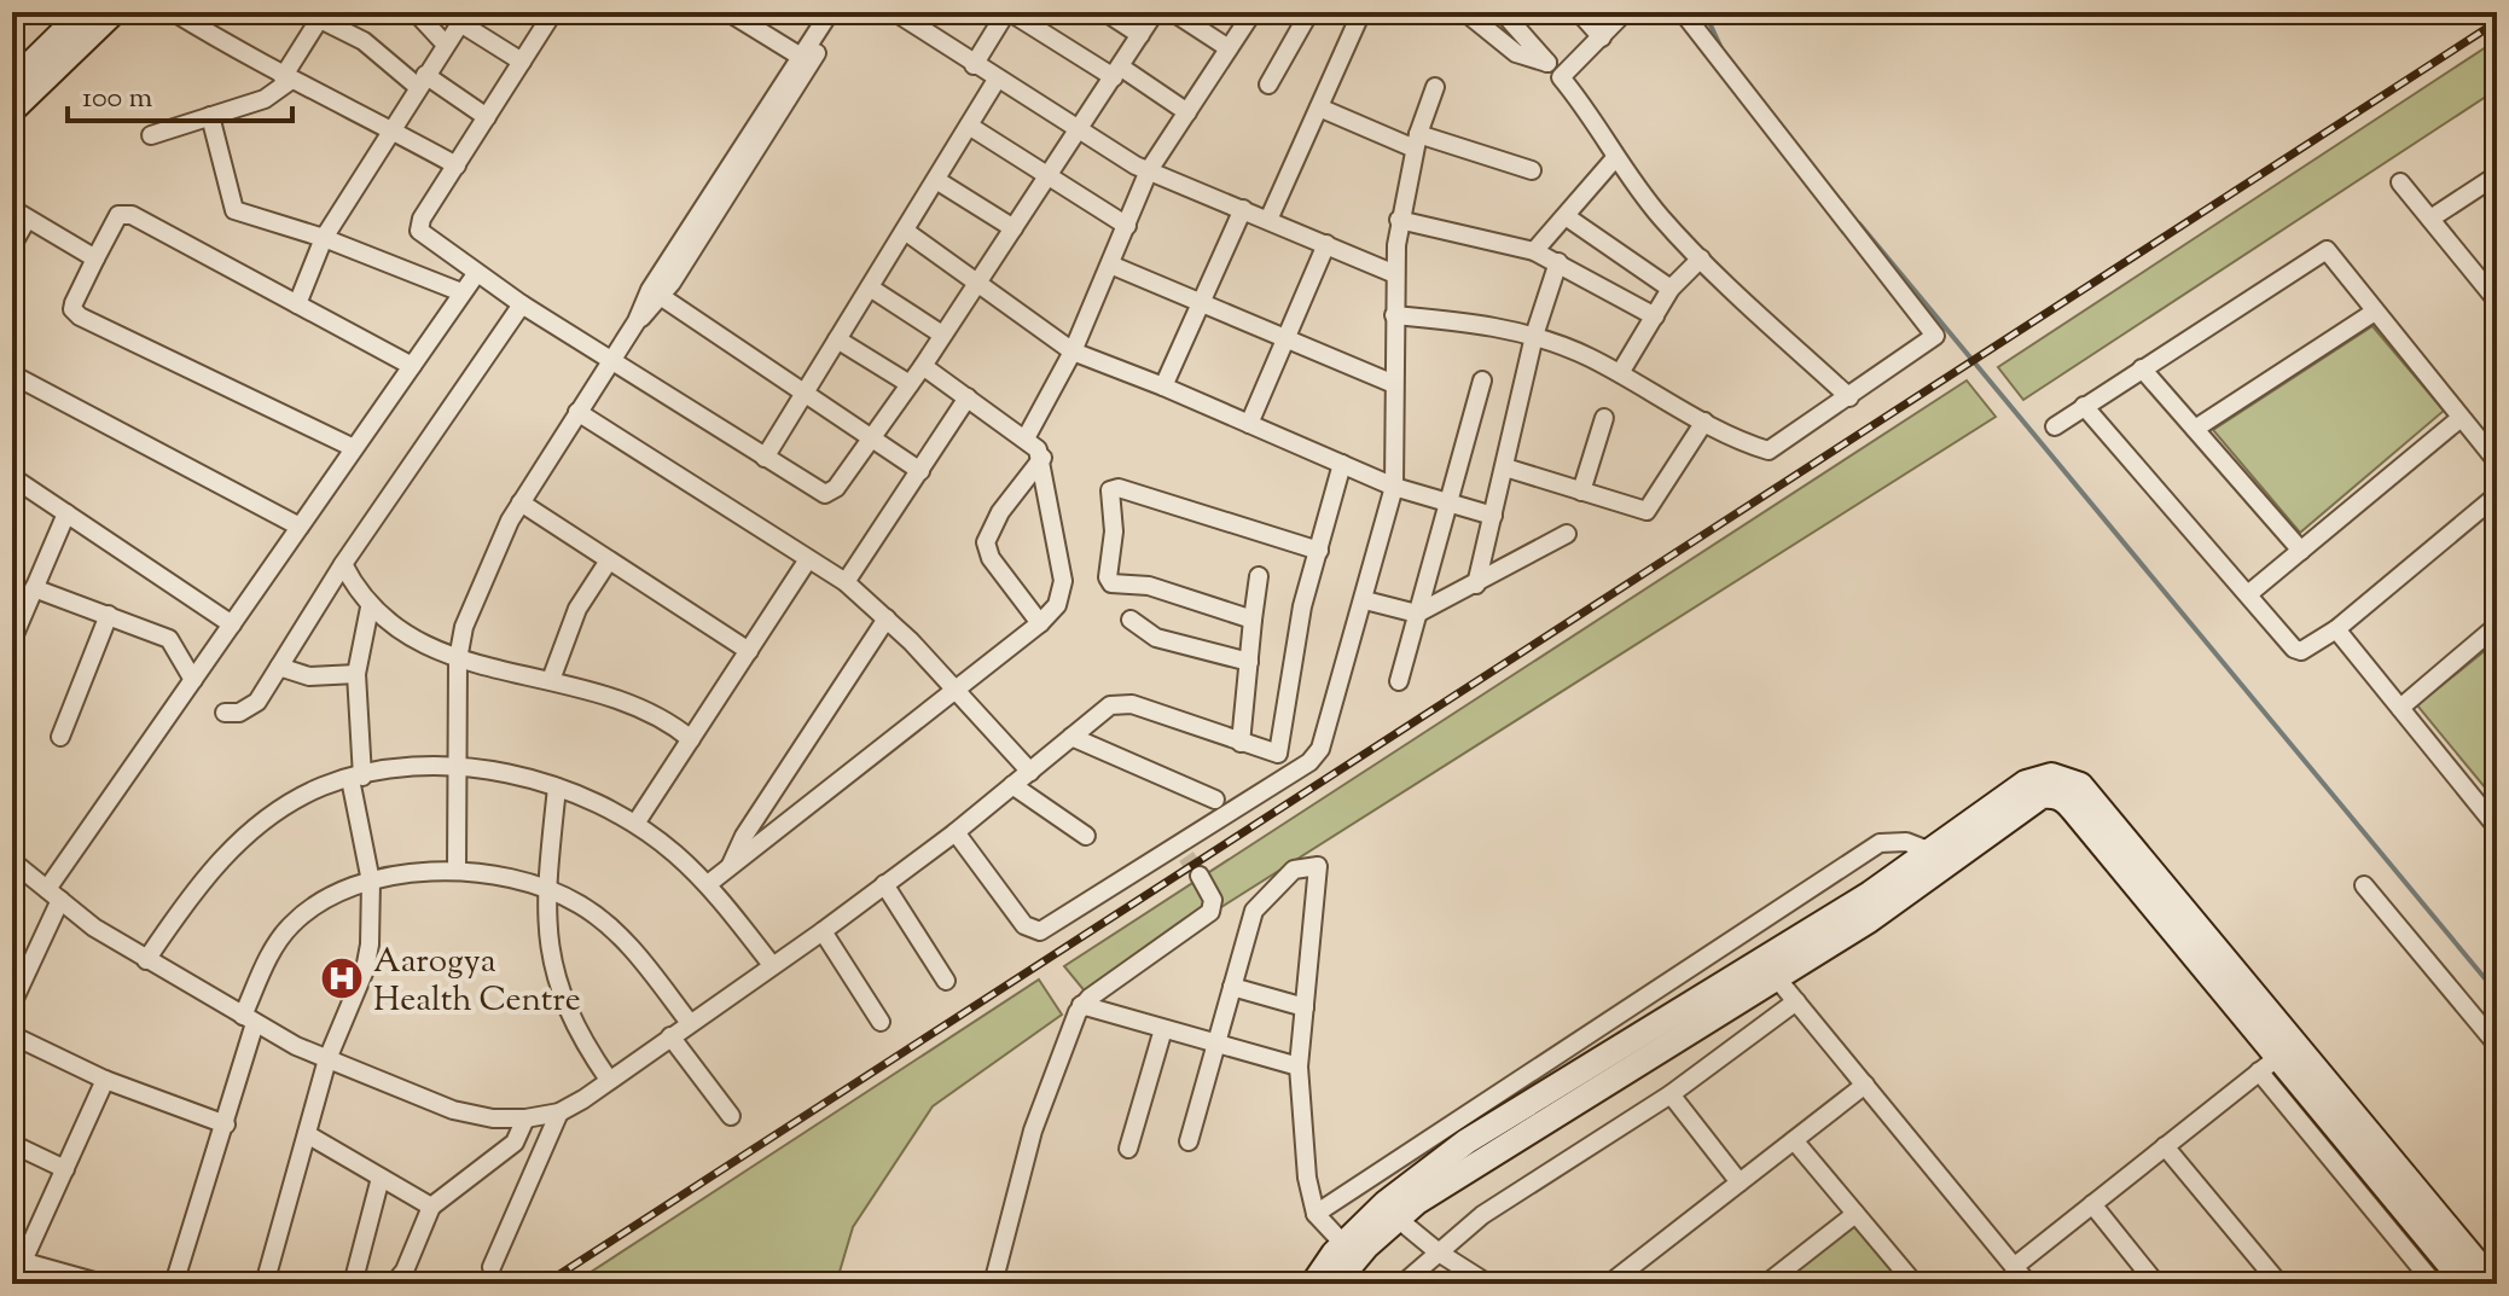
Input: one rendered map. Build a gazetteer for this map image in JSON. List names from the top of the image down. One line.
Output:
{"places":{"hospital":["Aarogya Health Centre"]},"scale_bar":"100 m"}
